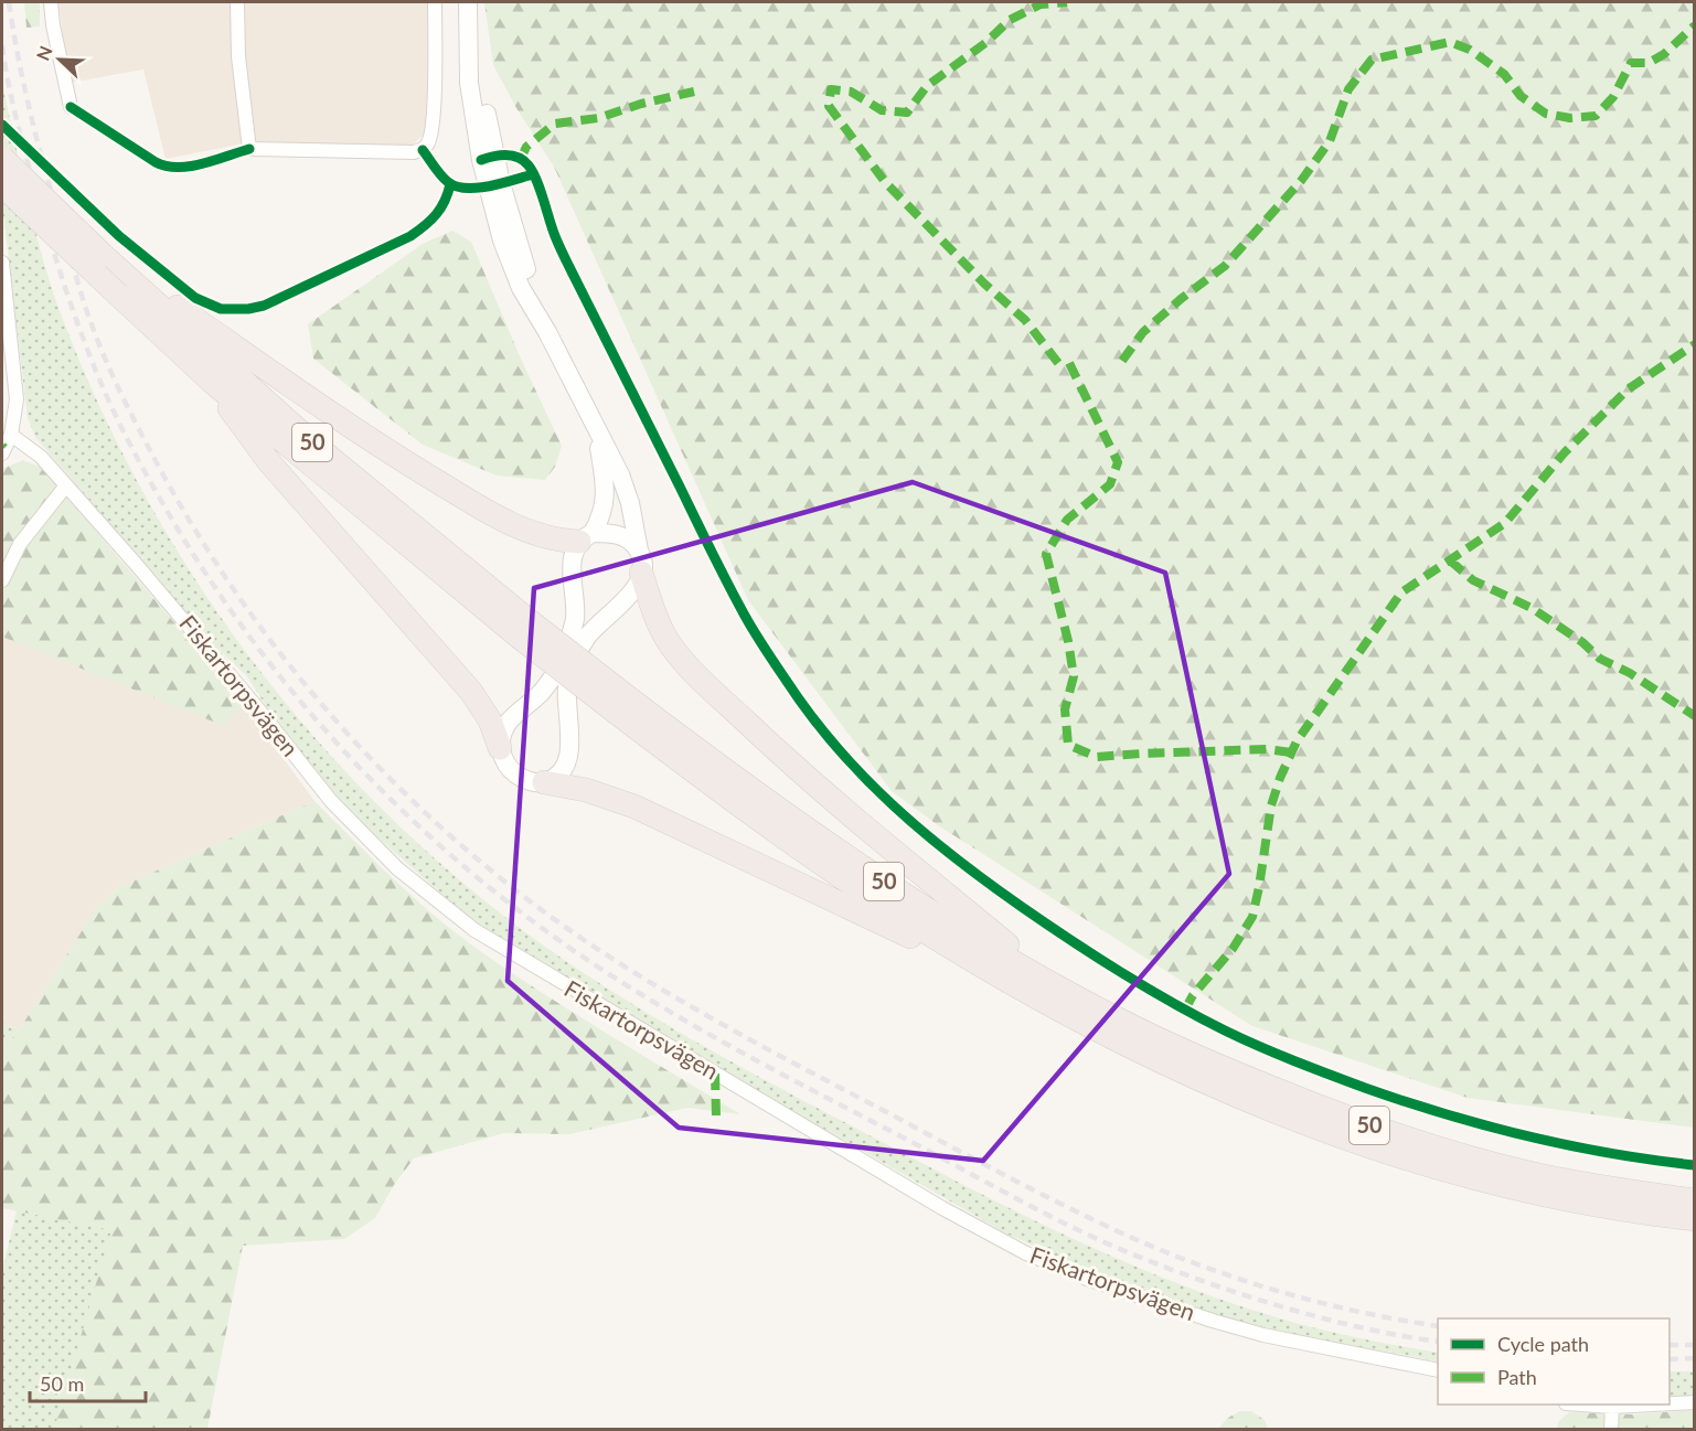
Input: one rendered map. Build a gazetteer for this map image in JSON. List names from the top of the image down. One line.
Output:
{"streets":{"highway":["50"],"street":["Fiskartorpsvägen"]},"legend":["Cycle path","Path"],"scale_bar":"50 m","north":"top left"}
